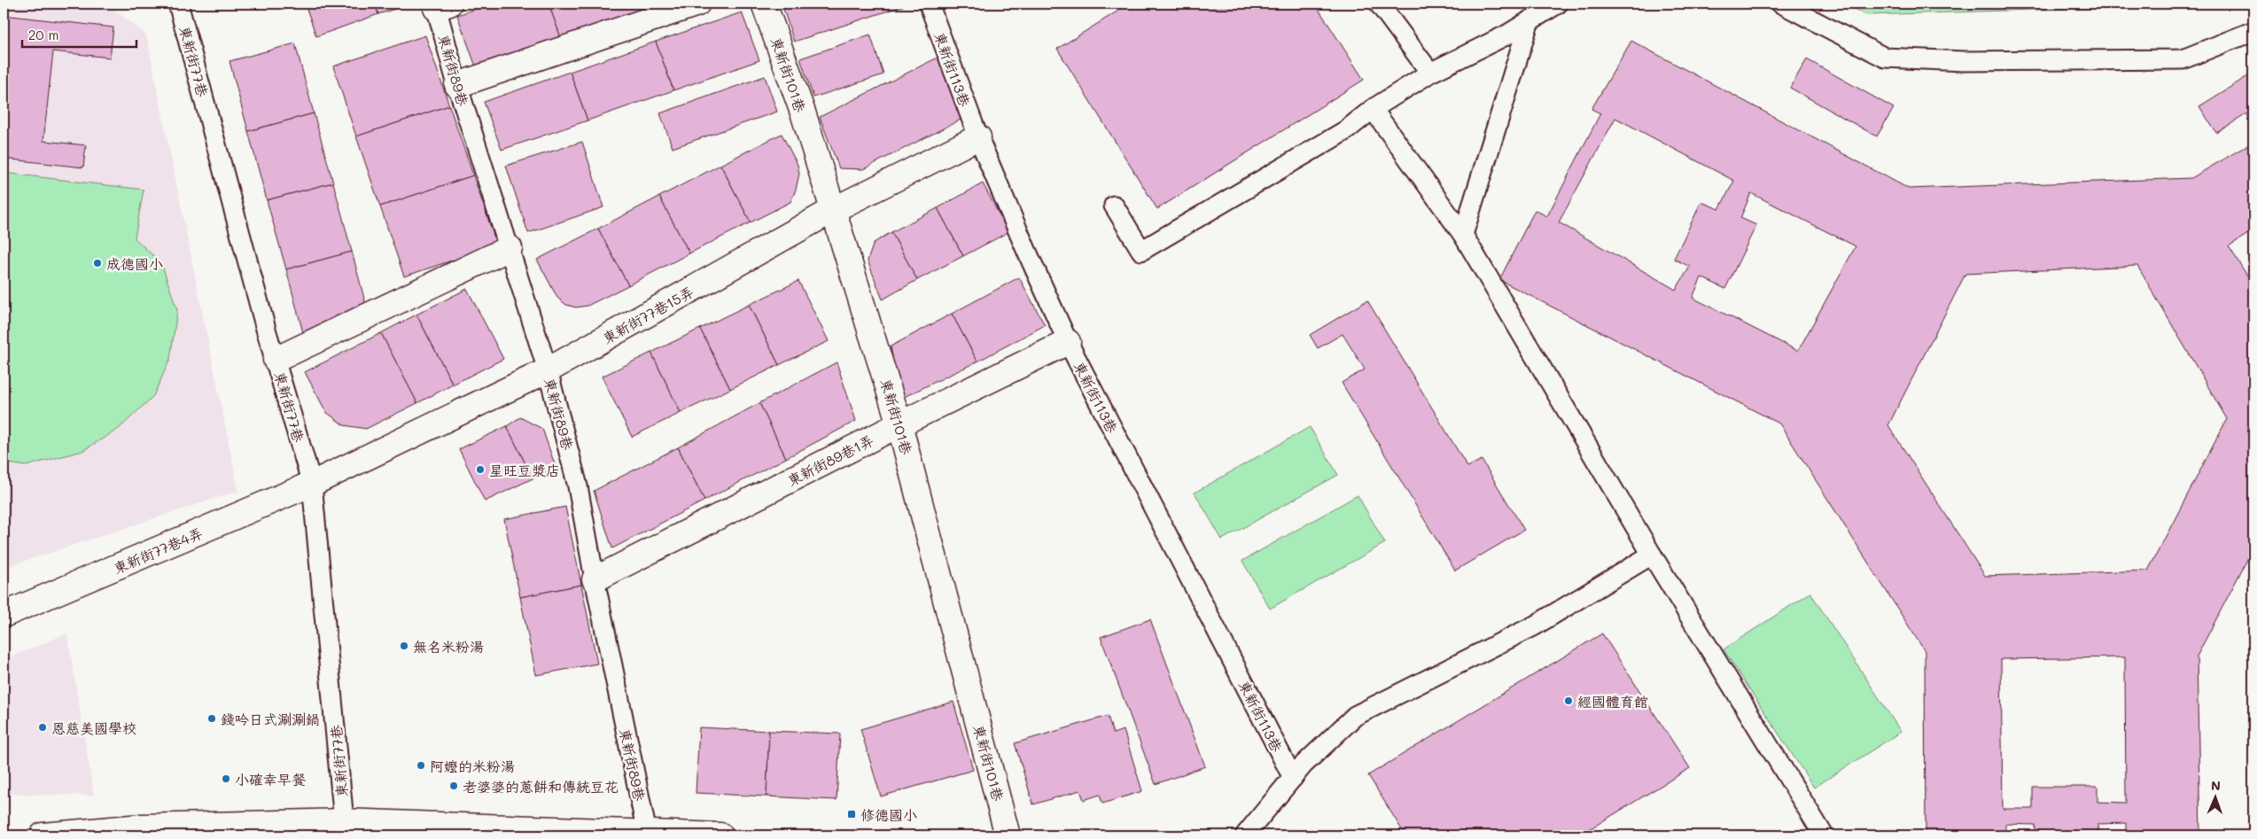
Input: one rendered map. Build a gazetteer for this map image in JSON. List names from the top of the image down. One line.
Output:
{"streets":{"street":["東新街101巷","東新街77巷15弄","東新街89巷1弄","東新街77巷4弄"],"lane":["東新街77巷","東新街113巷","東新街89巷"]},"crossings":[["東新街77巷","東新街77巷15弄"],["東新街77巷","東新街77巷4弄"],["東新街113巷","東新街77巷15弄"],["東新街113巷","東新街89巷1弄"],["東新街89巷","東新街77巷15弄"],["東新街89巷","東新街89巷1弄"],["東新街101巷","東新街77巷15弄"],["東新街101巷","東新街89巷1弄"],["東新街77巷15弄","東新街77巷4弄"]],"places":{"other":["成德國小","星旺豆漿店","無名米粉湯","經國體育館","錢吟日式涮涮鍋","恩慈美國學校","阿嬤的米粉湯","小確幸早餐","老婆婆的蔥餅和傳統豆花"],"transit":["修德國小"]},"scale_bar":"20 m","north":"top"}
